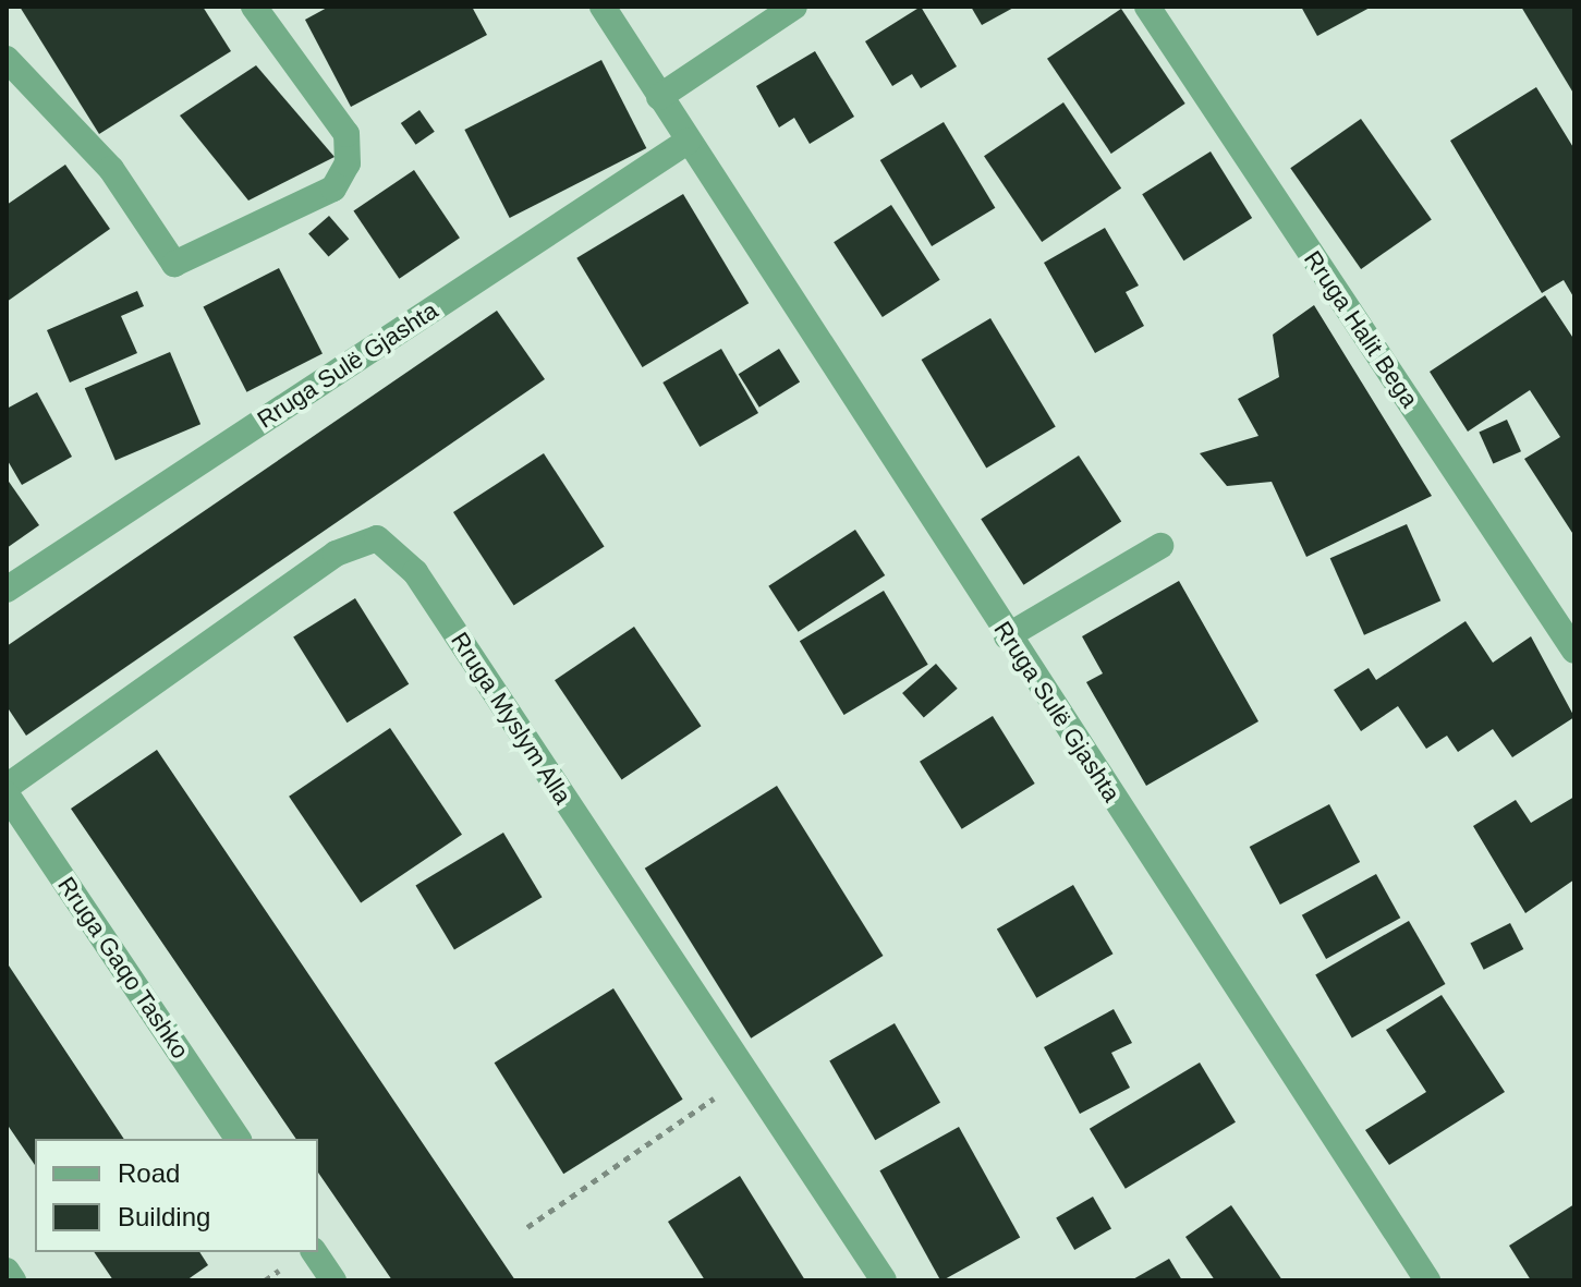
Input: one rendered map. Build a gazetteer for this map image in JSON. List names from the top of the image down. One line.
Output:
{"streets":{"street":["Rruga Halit Bega","Rruga Sulë Gjashta","Rruga Myslym Alla","Rruga Gaqo Tashko"]},"legend":["Road","Building"]}
